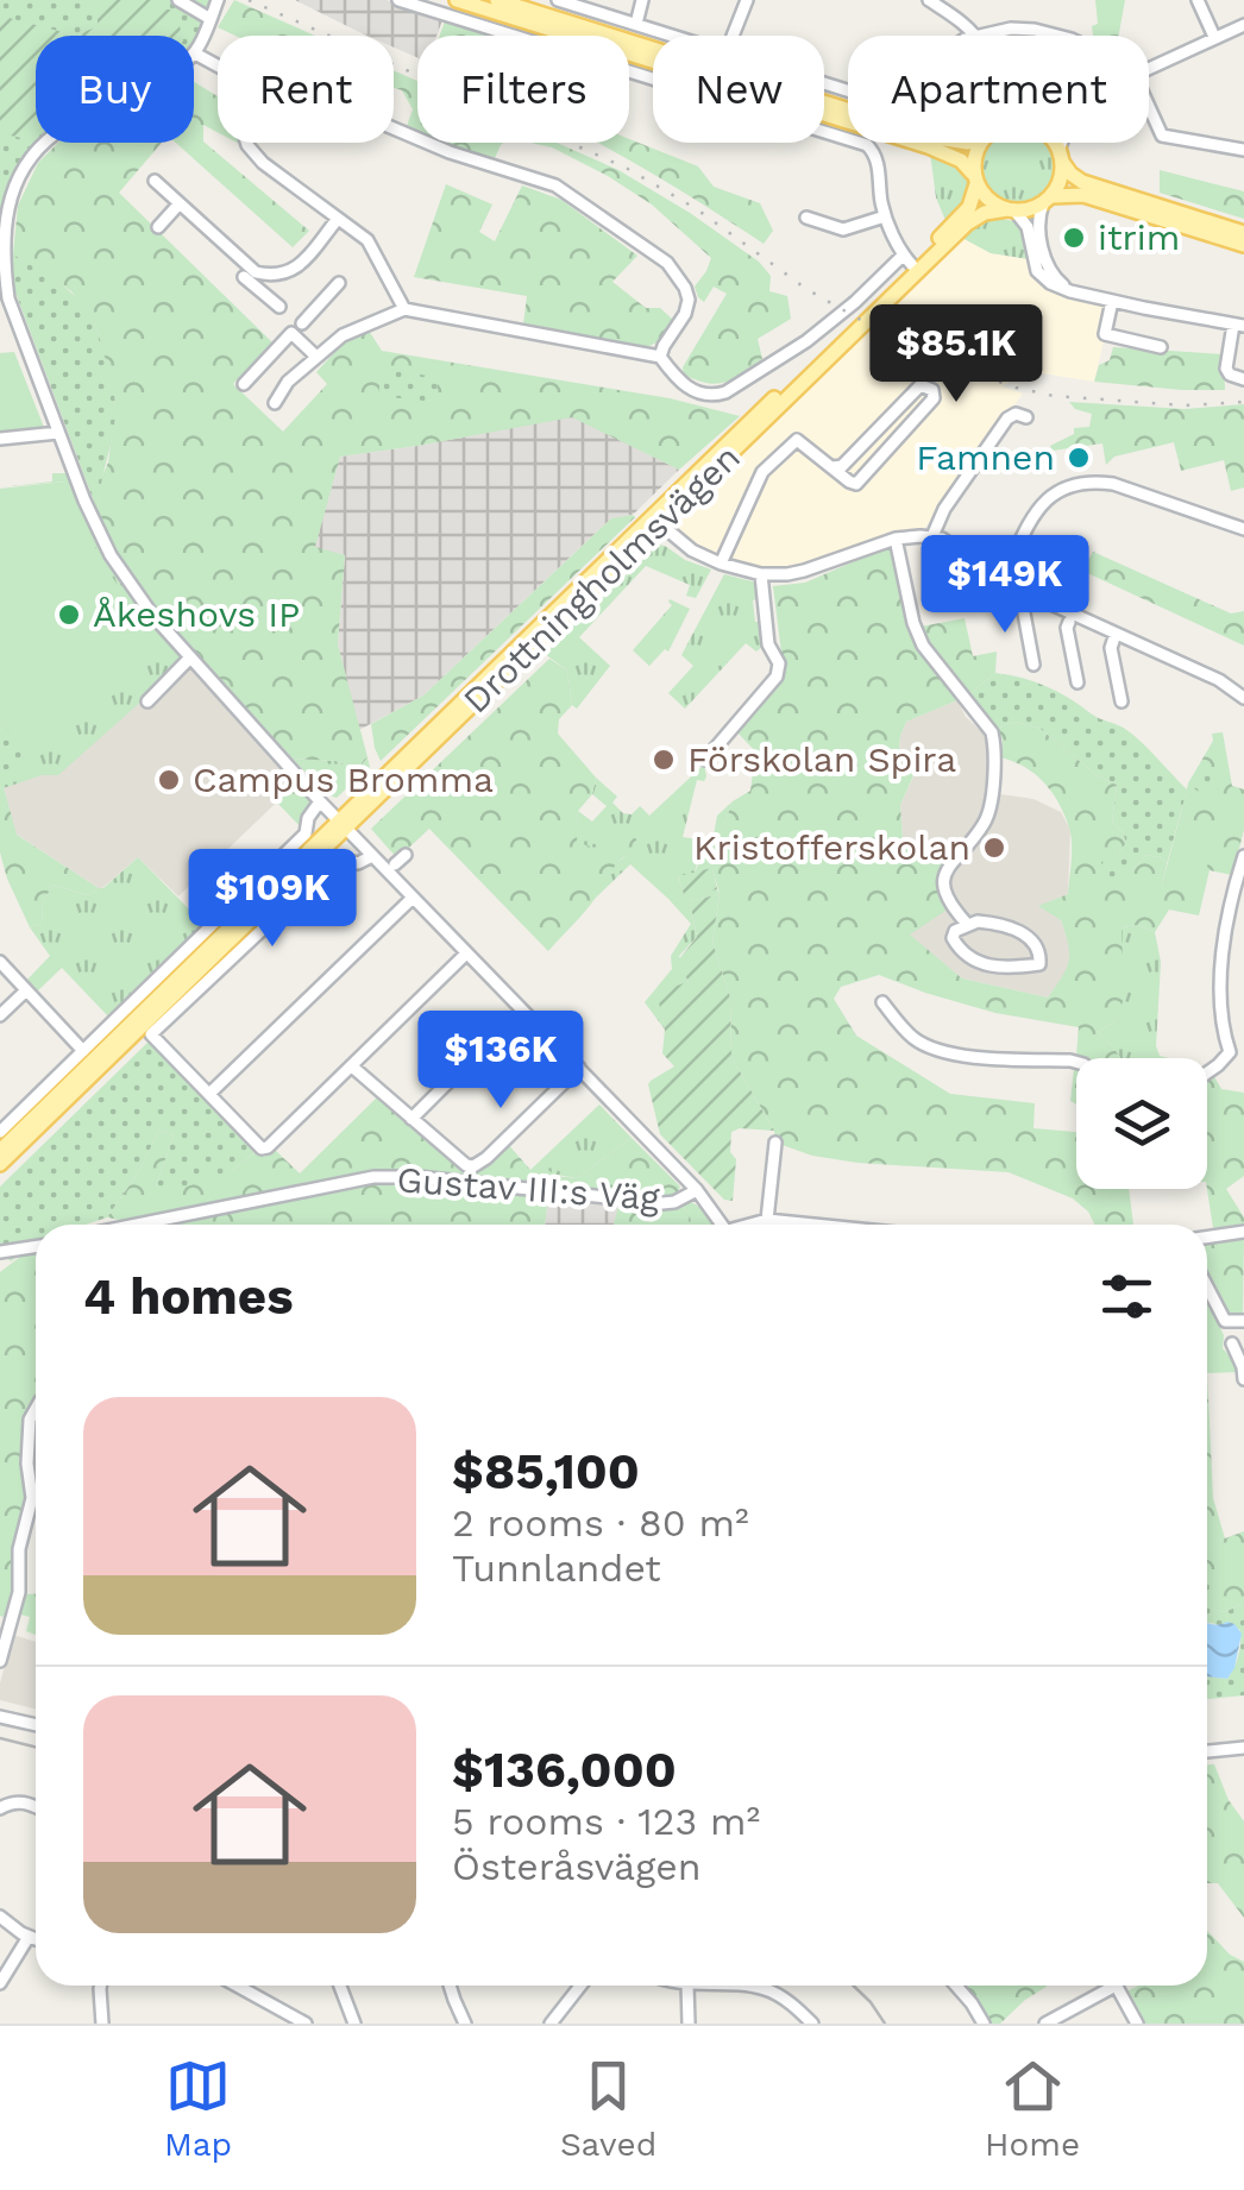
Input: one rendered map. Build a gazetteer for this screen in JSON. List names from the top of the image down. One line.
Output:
{"streets":{"main road":["Drottningholmsvägen"],"street":["Gustav III:s Väg"]},"places":["itrim","Famnen","Åkeshovs IP","Förskolan Spira","Campus Bromma","Kristofferskolan"],"page":{"chip":["Buy","Rent","Filters","New","Apartment"],"price":["$85.1K","$149K","$109K","$136K"],"heading":"4 homes","list":[{"name":"$85,100","note":"2 rooms · 80 m² · Tunnlandet"},{"name":"$136,000","note":"5 rooms · 123 m² · Österåsvägen"}],"tabs":["Map","Saved","Home"]}}
